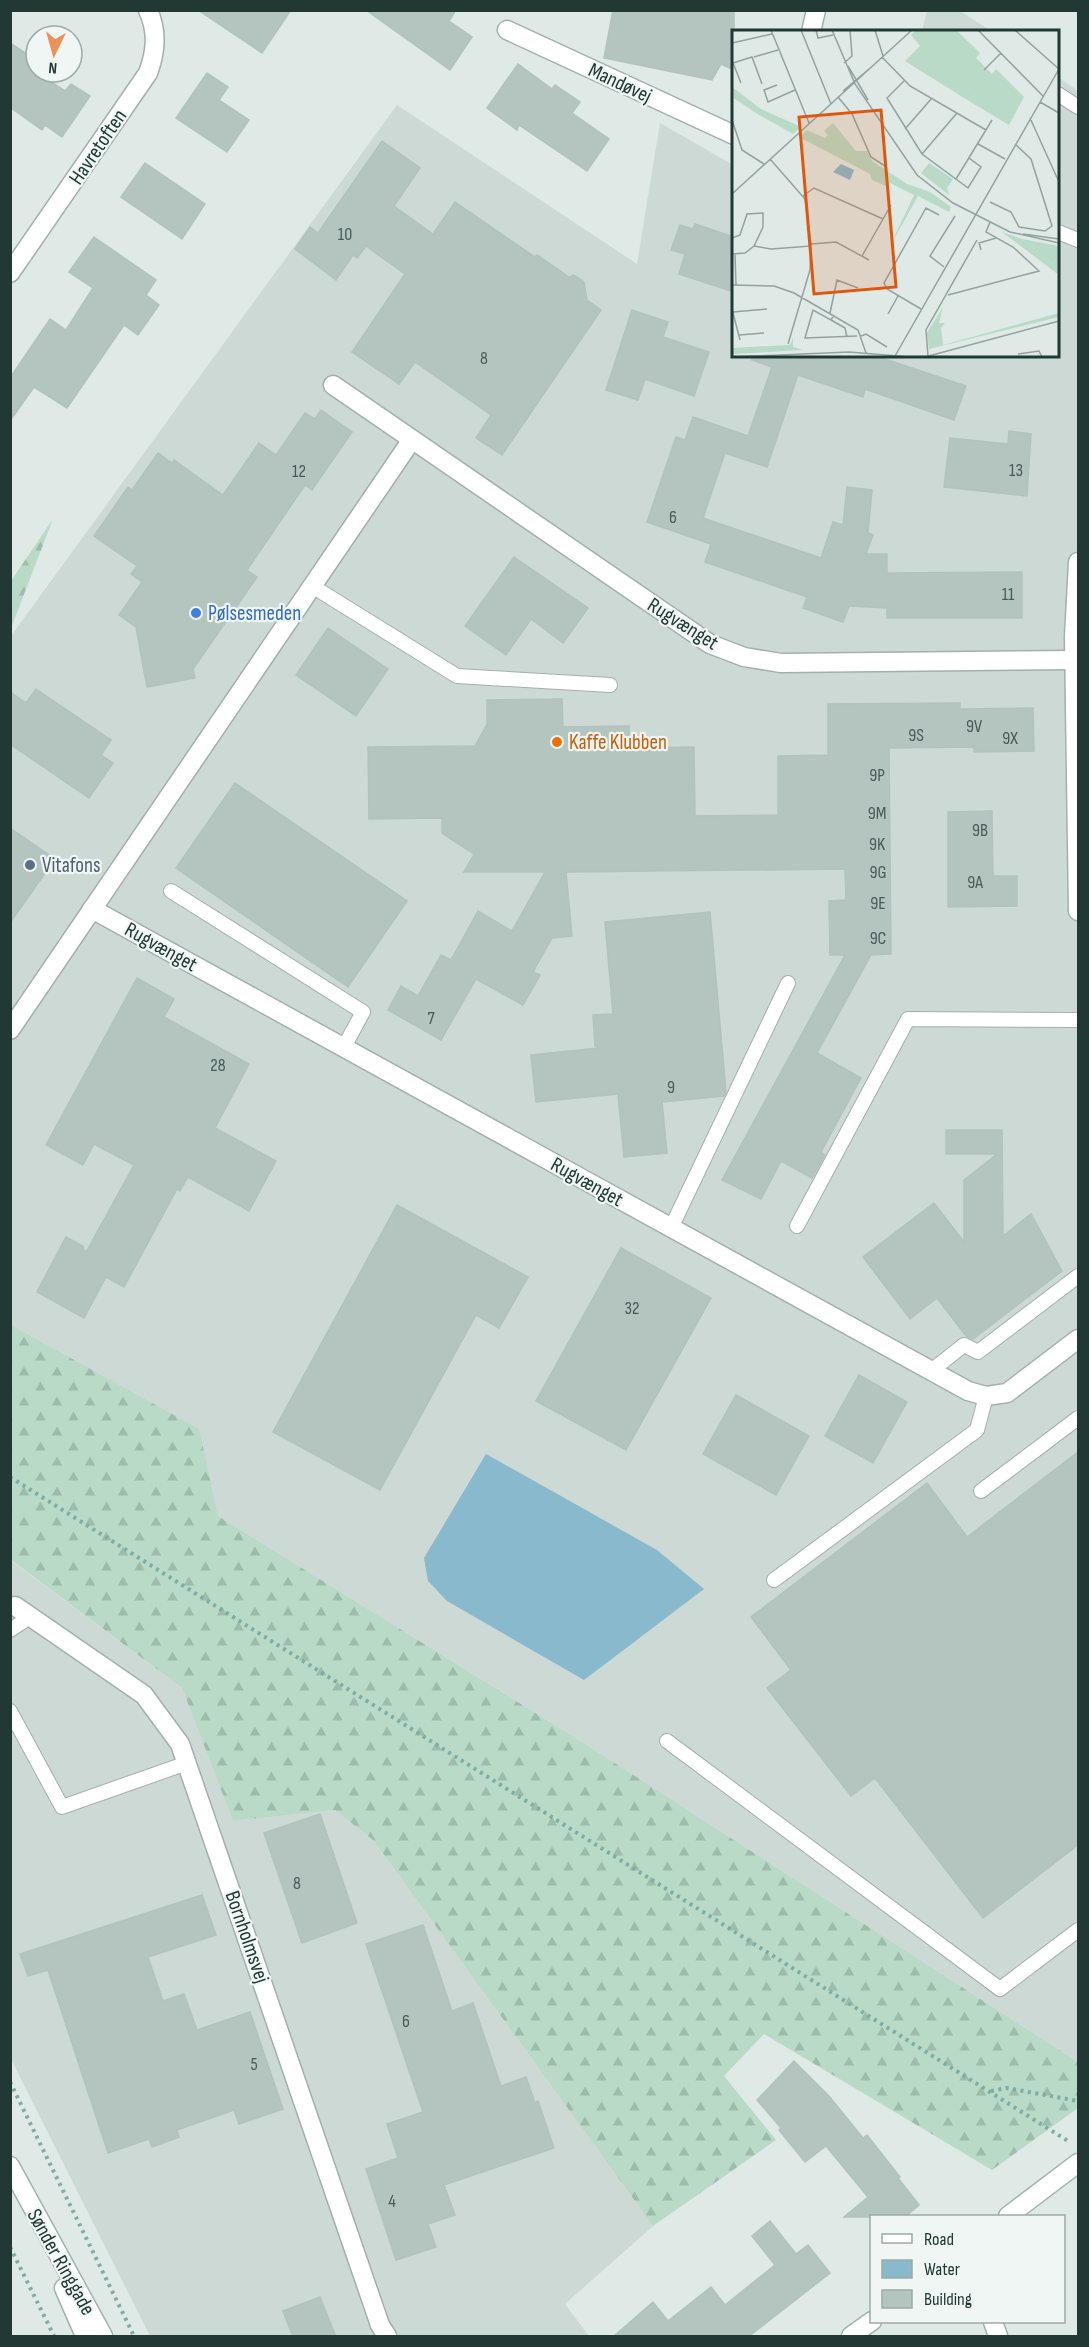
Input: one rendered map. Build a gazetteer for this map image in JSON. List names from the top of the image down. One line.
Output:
{"streets":{"street":["Mandøvej","Havretoften","Rugvænget","Bornholmsvej","Sønder Ringgade"]},"places":["Pølsesmeden","Kaffe Klubben","Vitafons"],"house_numbers":["10","8","13","12","6","11","9V","9S","9X","9P","9M","9B","9K","9G","9A","9E","9C","7","28","9","32","8","6","5","4"],"legend":["Road","Water","Building"],"north":"bottom"}
